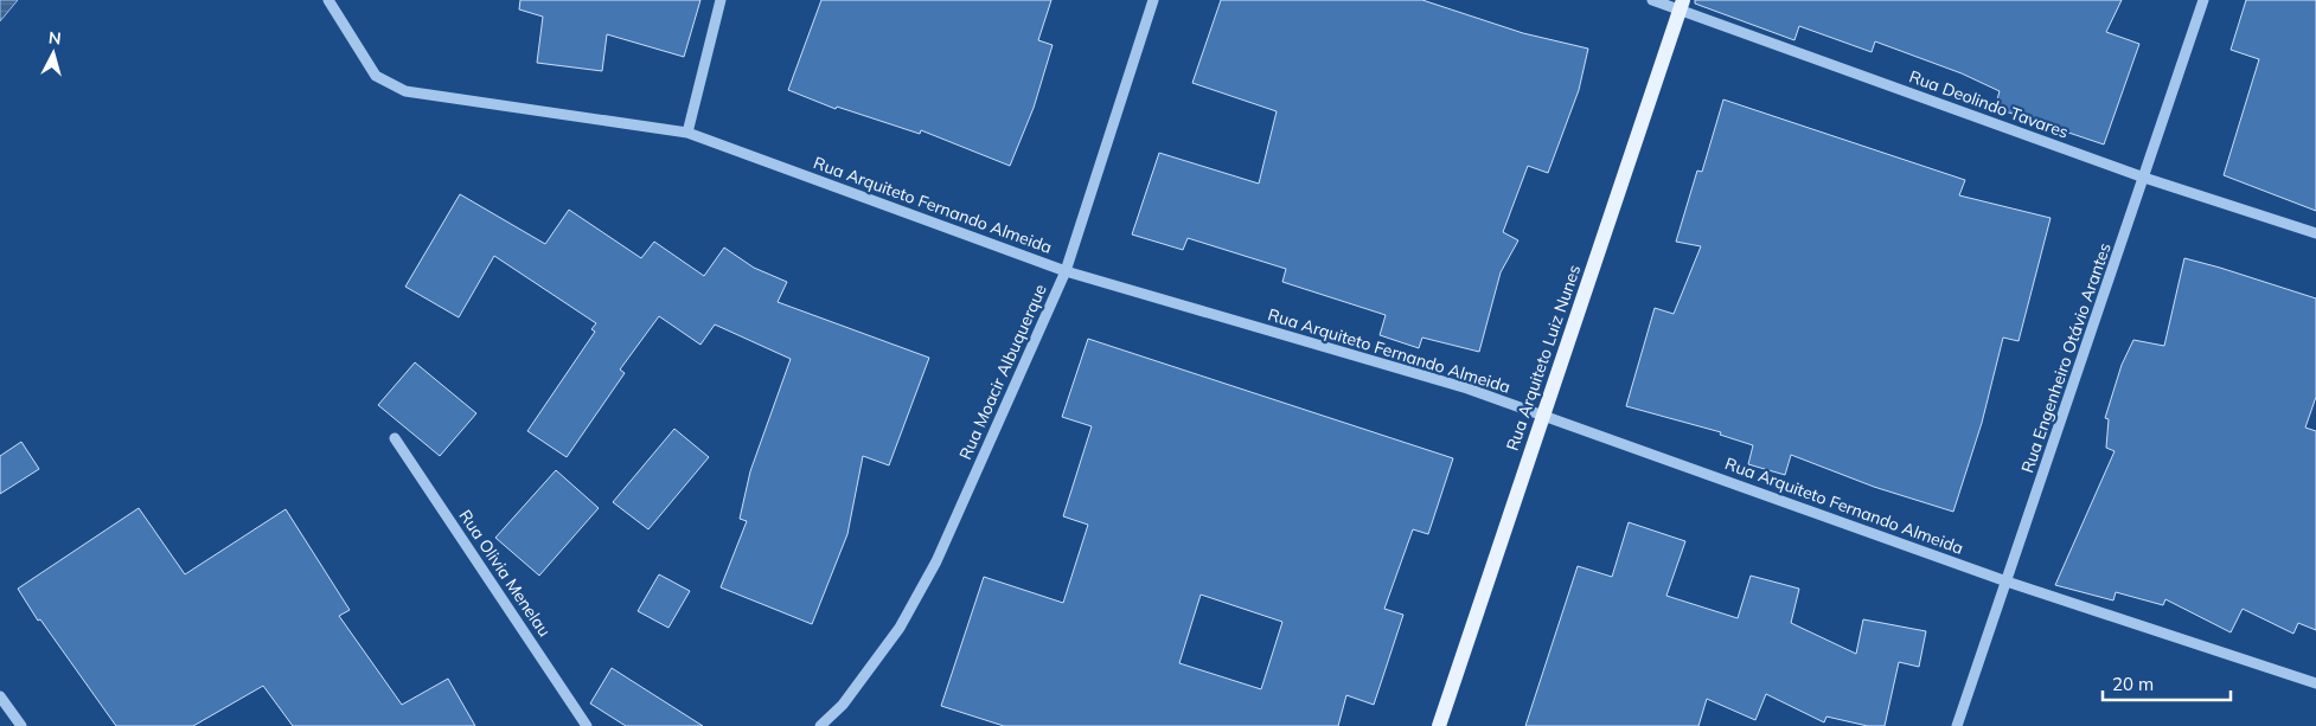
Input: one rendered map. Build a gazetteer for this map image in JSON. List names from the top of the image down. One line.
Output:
{"streets":{"main road":["Rua Arquiteto Luiz Nunes"],"street":["Rua Deolindo Tavares","Rua Arquiteto Fernando Almeida","Rua Engenheiro Otávio Arantes","Rua Moacir Albuquerque","Rua Olivia Menelau"]},"crossings":[["Rua Deolindo Tavares","Rua Arquiteto Luiz Nunes"],["Rua Deolindo Tavares","Rua Engenheiro Otávio Arantes"],["Rua Arquiteto Fernando Almeida","Rua Arquiteto Luiz Nunes"],["Rua Arquiteto Fernando Almeida","Rua Engenheiro Otávio Arantes"],["Rua Arquiteto Fernando Almeida","Rua Moacir Albuquerque"]],"scale_bar":"20 m","north":"top"}
